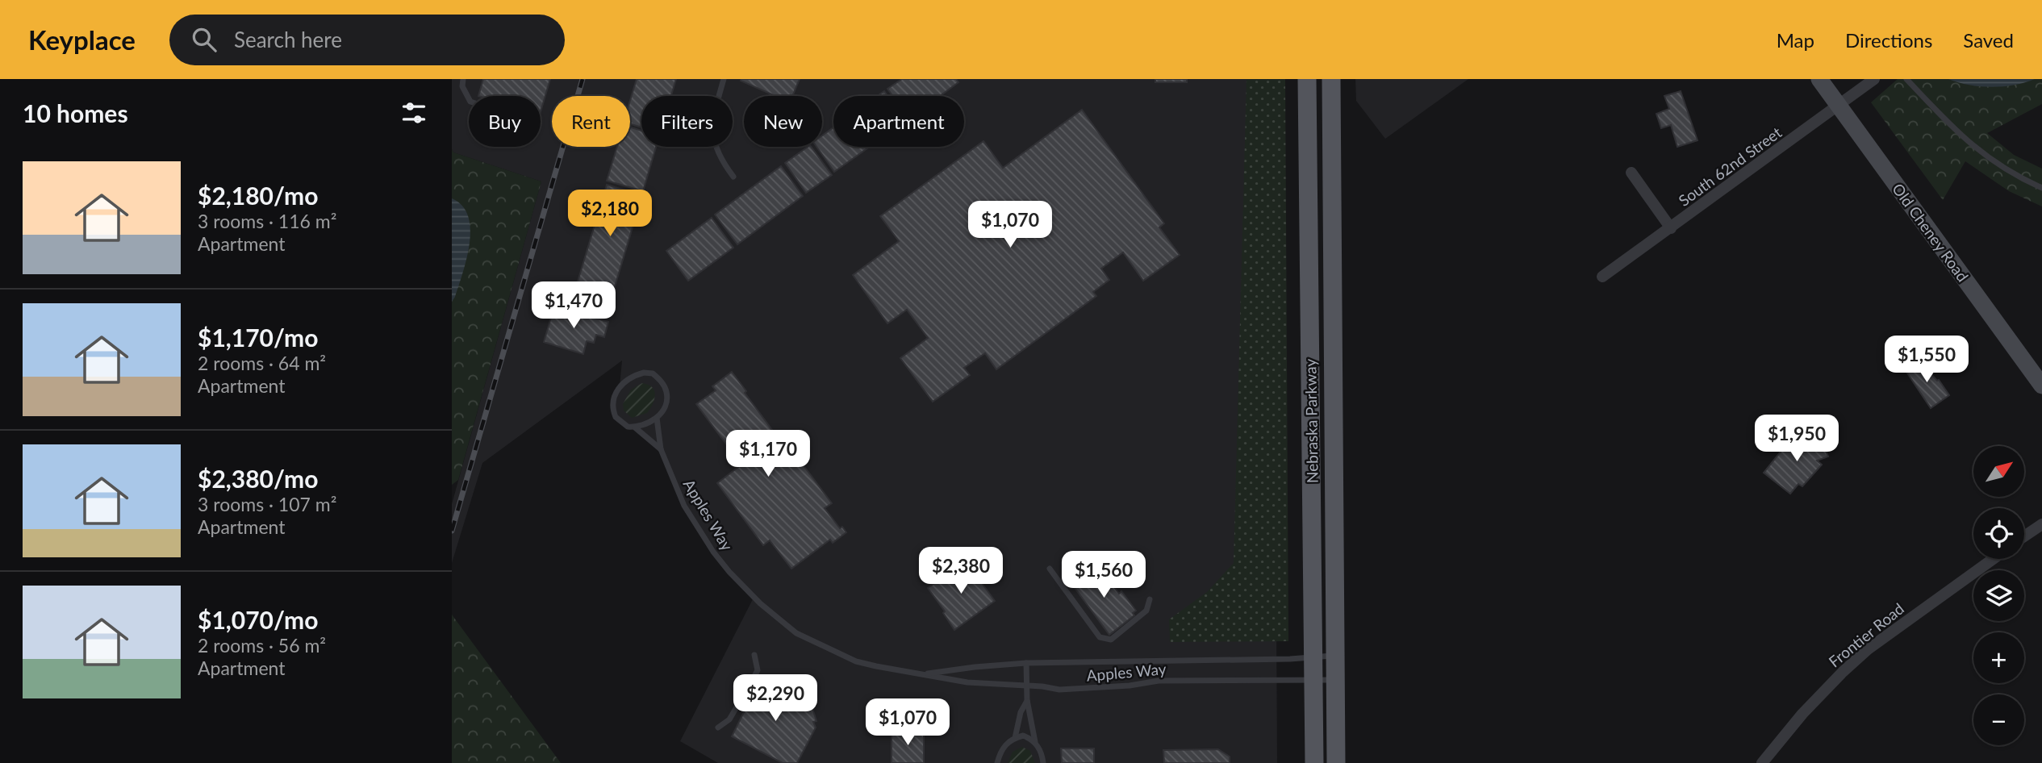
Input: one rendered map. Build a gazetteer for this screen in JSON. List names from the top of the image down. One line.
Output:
{"streets":{"main road":["Old Cheney Road","Nebraska Parkway"],"street":["South 62nd Street","Frontier Road"],"lane":["Apples Way"]},"crossings":[["South 62nd Street","Old Cheney Road"],["Nebraska Parkway","Apples Way"]],"north":"top right","page":{"header":"Keyplace","search":"Search here","nav":["Map","Directions","Saved"],"heading":"10 homes","chip":["Buy","Rent","Filters","New","Apartment"],"list":[{"name":"$2,180/mo","note":"3 rooms · 116 m² · Apartment"},{"name":"$1,170/mo","note":"2 rooms · 64 m² · Apartment"},{"name":"$2,380/mo","note":"3 rooms · 107 m² · Apartment"},{"name":"$1,070/mo","note":"2 rooms · 56 m² · Apartment"}],"price":["$2,180","$1,070","$1,470","$1,550","$1,950","$1,170","$2,380","$1,560","$2,290","$1,070"],"map_buttons":["+","−"]}}
